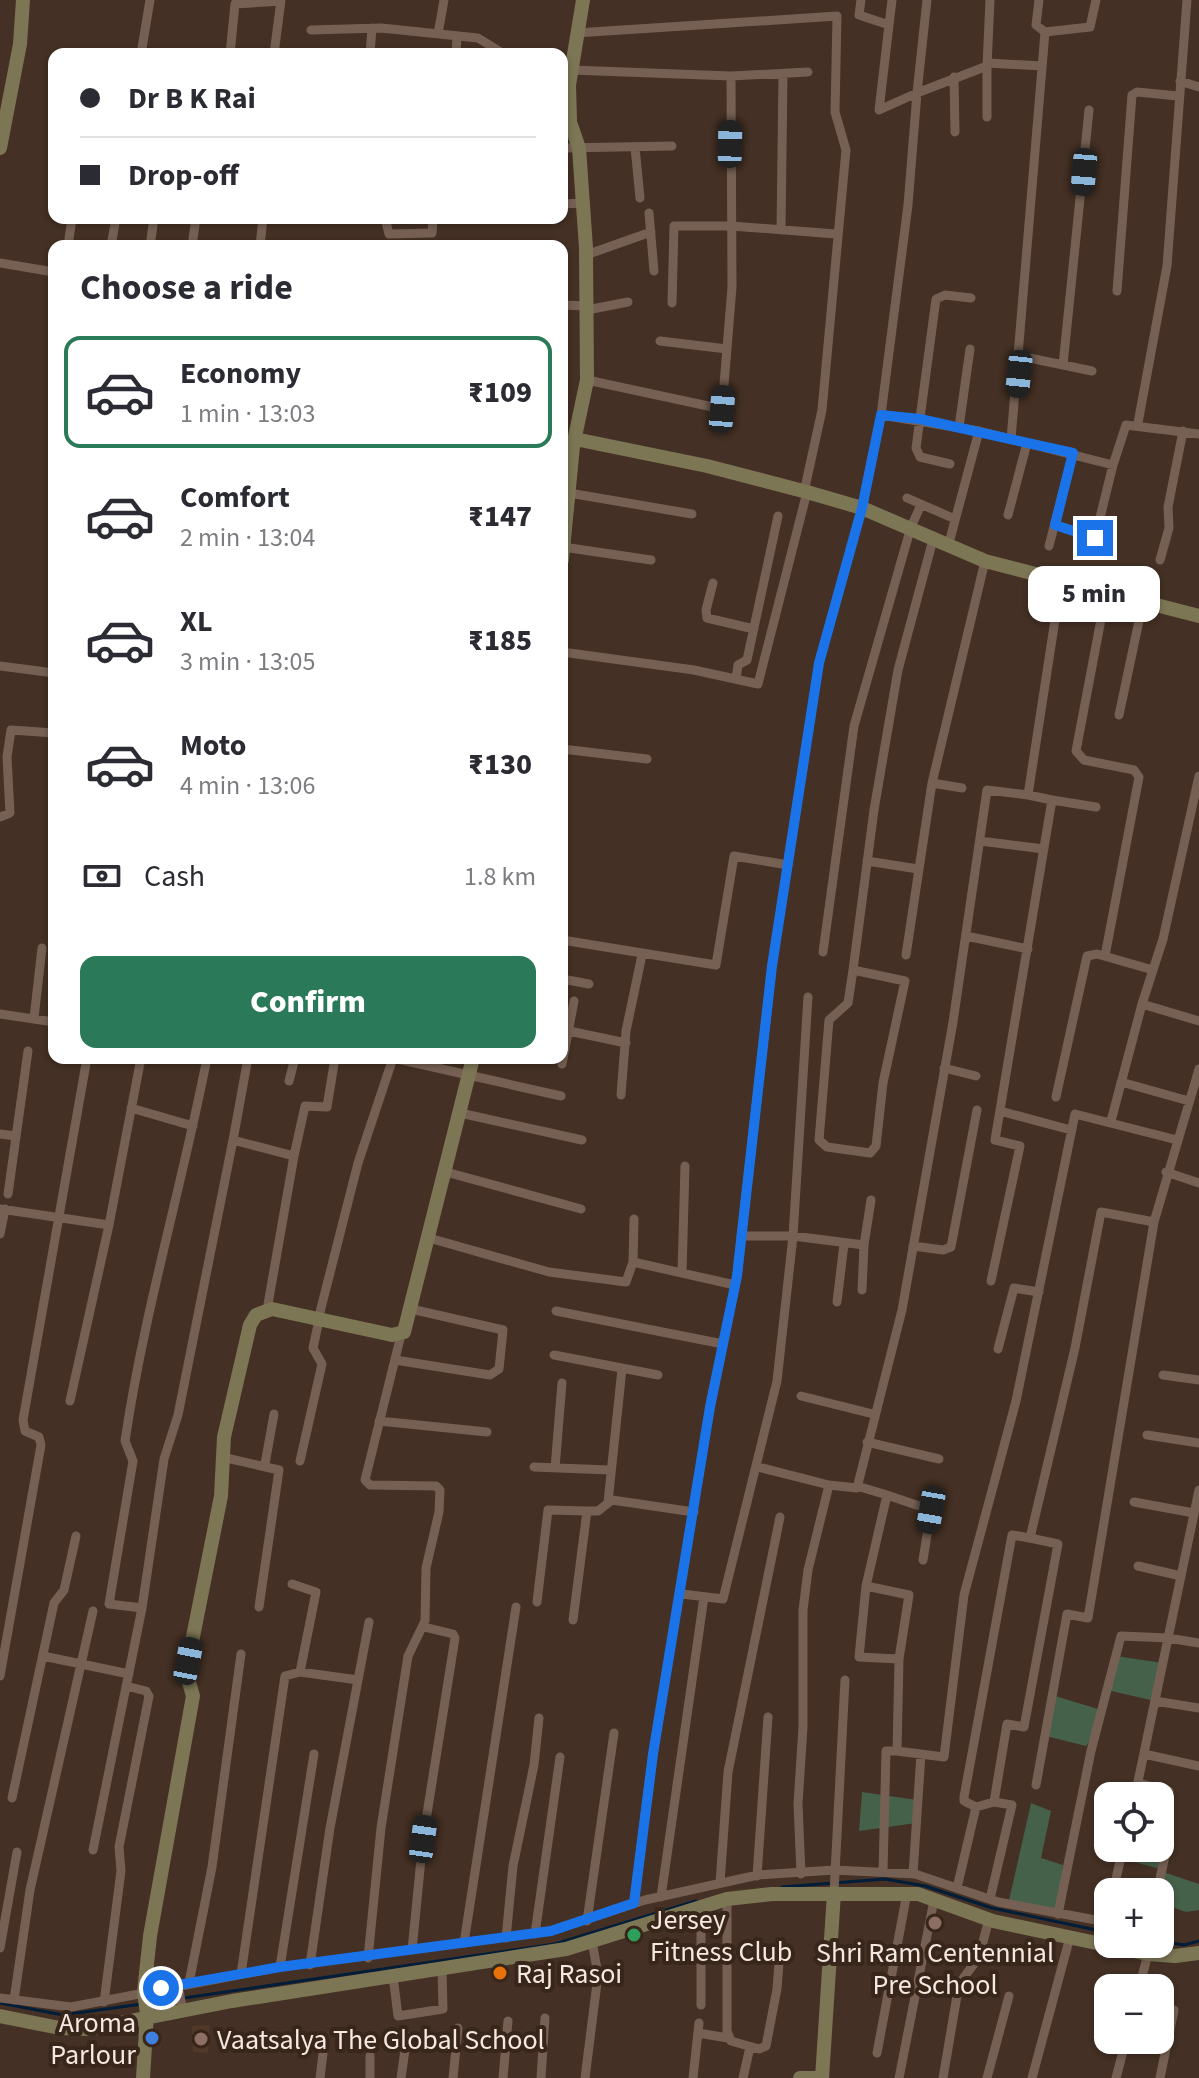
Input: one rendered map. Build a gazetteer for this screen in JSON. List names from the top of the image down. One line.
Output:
{"places":["Shri Ram Centennial Pre School","Jersey Fitness Club","Raj Rasoi","Aroma Parlour","Vaatsalya The Global School"],"page":{"banner":["Dr B K Rai","Drop-off"],"heading":"Choose a ride","list":[{"name":"Economy","note":"1 min · 13:03","value":"₹109"},{"name":"Comfort","note":"2 min · 13:04","value":"₹147"},{"name":"XL","note":"3 min · 13:05","value":"₹185"},{"name":"Moto","note":"4 min · 13:06","value":"₹130"}],"bubble":"5 min","pay":["Cash","1.8 km"],"buttons":"Confirm","map_buttons":["+","−"]}}
